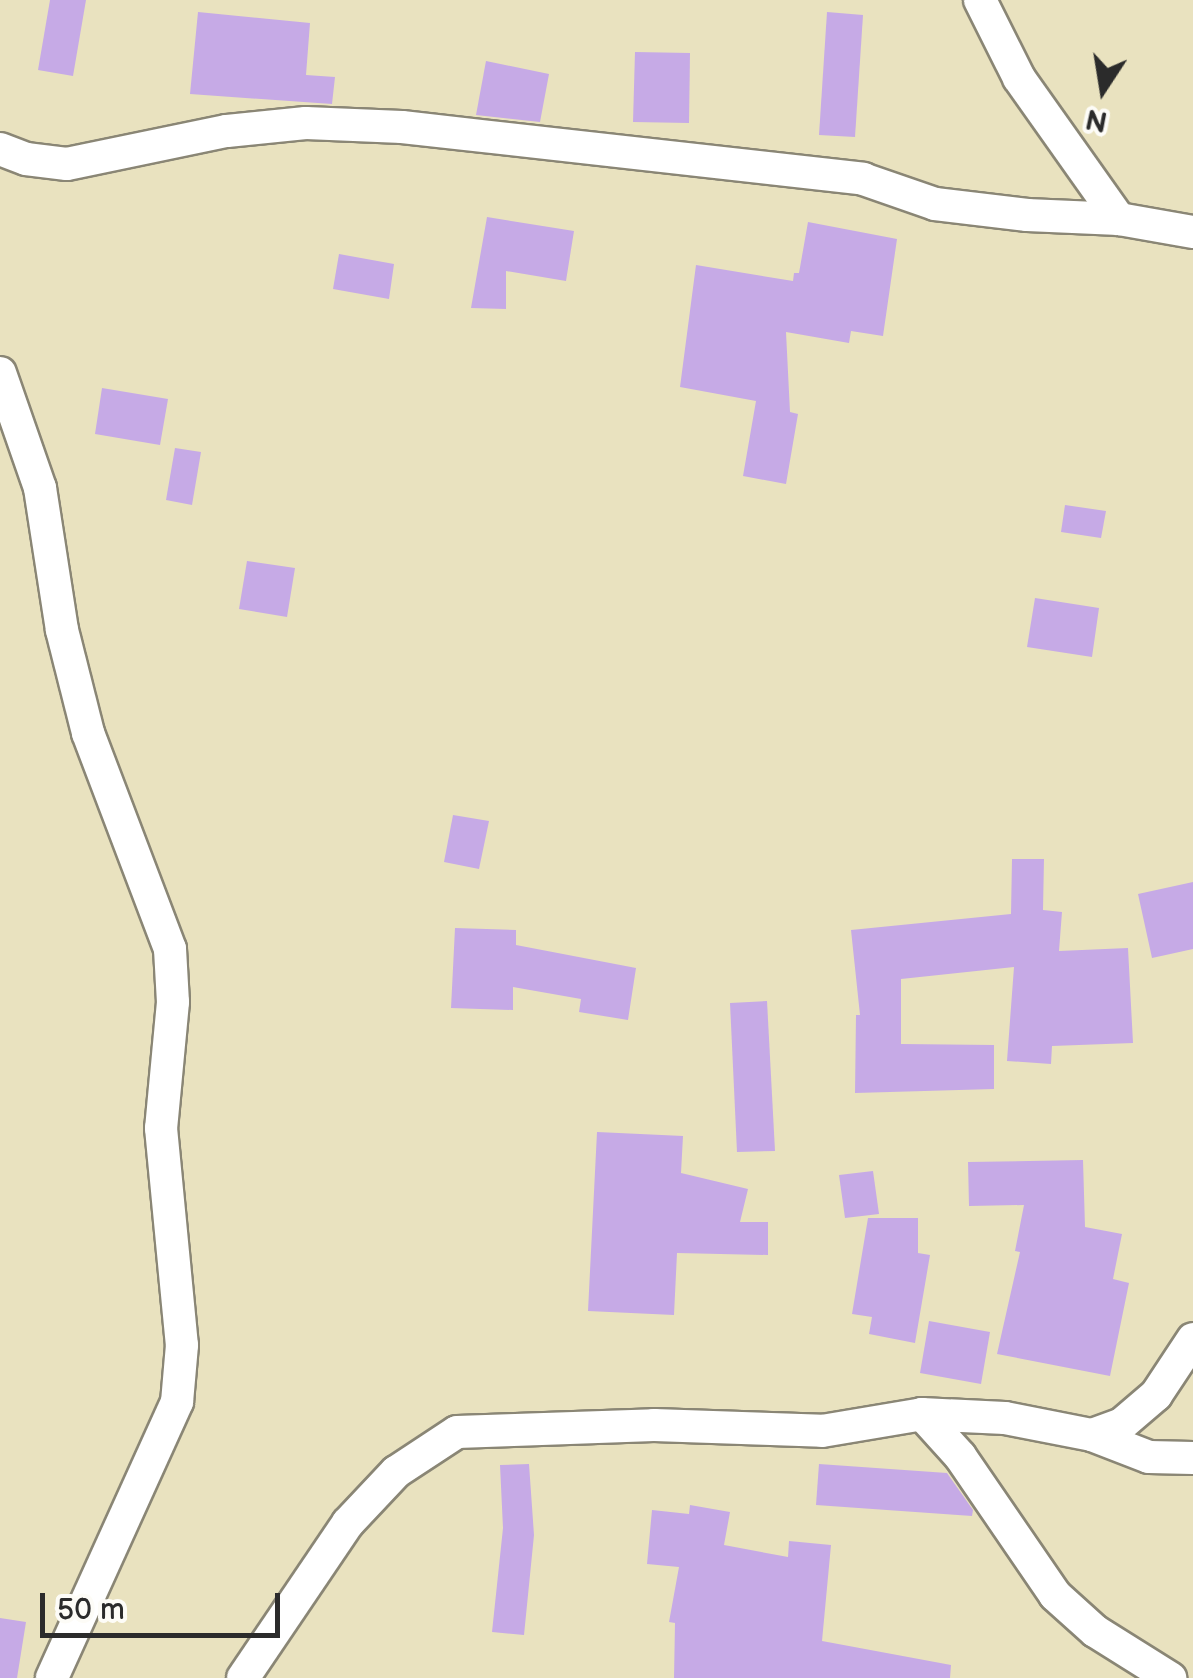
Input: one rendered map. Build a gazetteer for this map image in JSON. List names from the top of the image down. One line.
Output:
{"scale_bar":"50 m","north":"bottom"}
